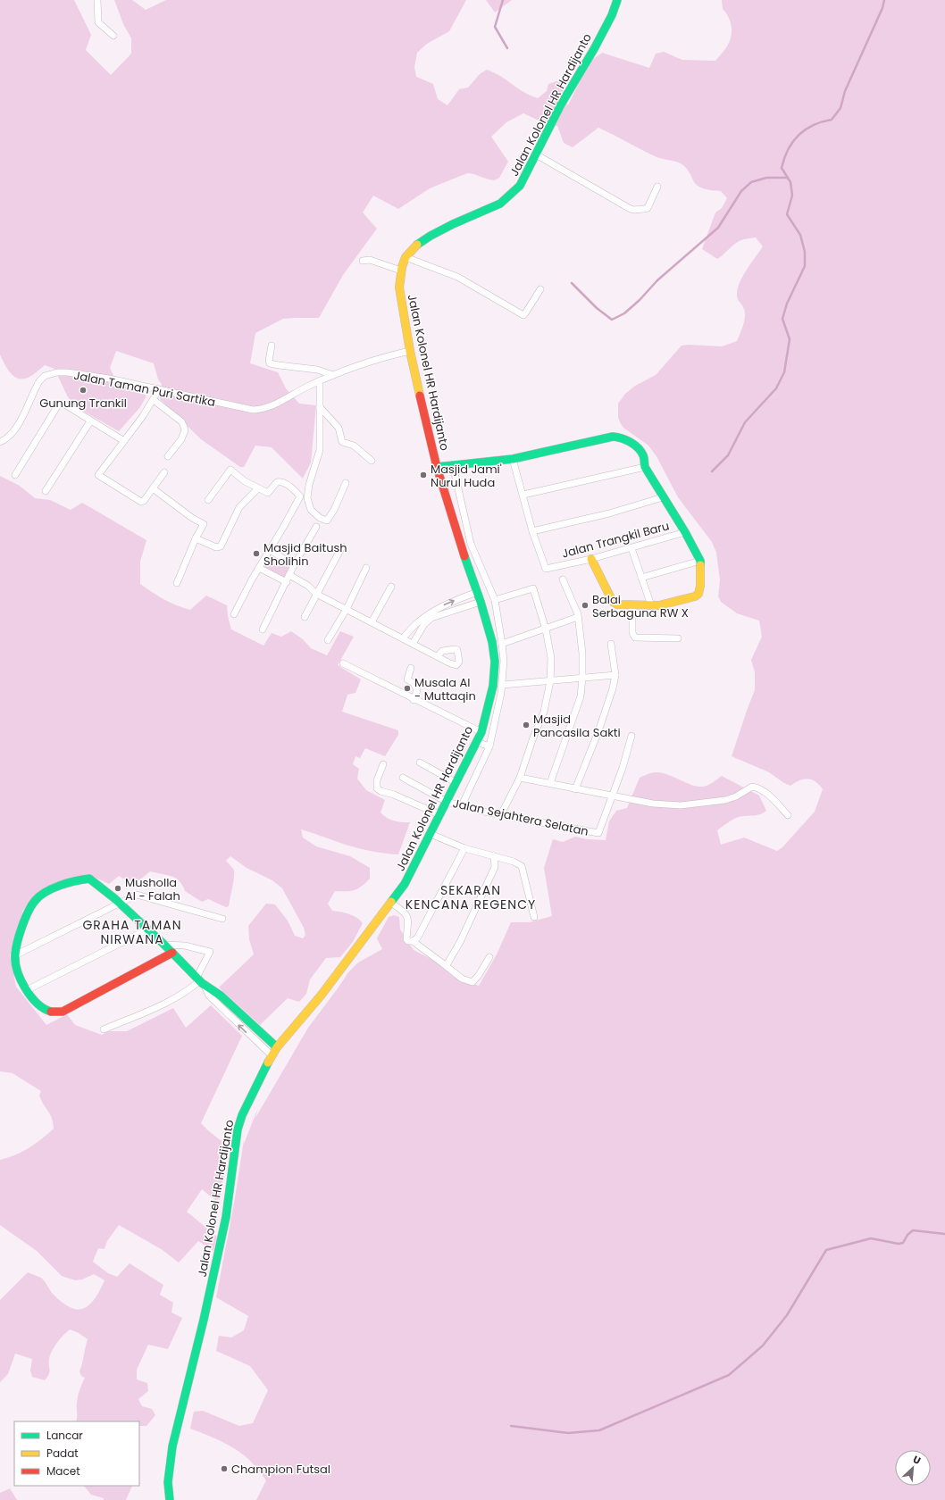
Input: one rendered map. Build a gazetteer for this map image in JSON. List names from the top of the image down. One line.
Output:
{"streets":{"main road":["Jalan Kolonel HR Hardijanto","Jalan Trangkil Baru"],"street":["Jalan Taman Puri Sartika","Jalan Sejahtera Selatan"]},"crossings":[["Jalan Kolonel HR Hardijanto","Jalan Taman Puri Sartika"],["Jalan Kolonel HR Hardijanto","Jalan Trangkil Baru"],["Jalan Kolonel HR Hardijanto","Jalan Sejahtera Selatan"]],"districts":["SEKARAN KENCANA REGENCY","GRAHA TAMAN NIRWANA"],"places":["Gunung Trankil","Masjid Jami' Nurul Huda","Masjid Baitush Sholihin","Balai Serbaguna RW X","Musala Al - Muttaqin","Masjid Pancasila Sakti","Musholla Al - Falah","Champion Futsal"],"legend":["Lancar","Padat","Macet"],"north":"top right"}
